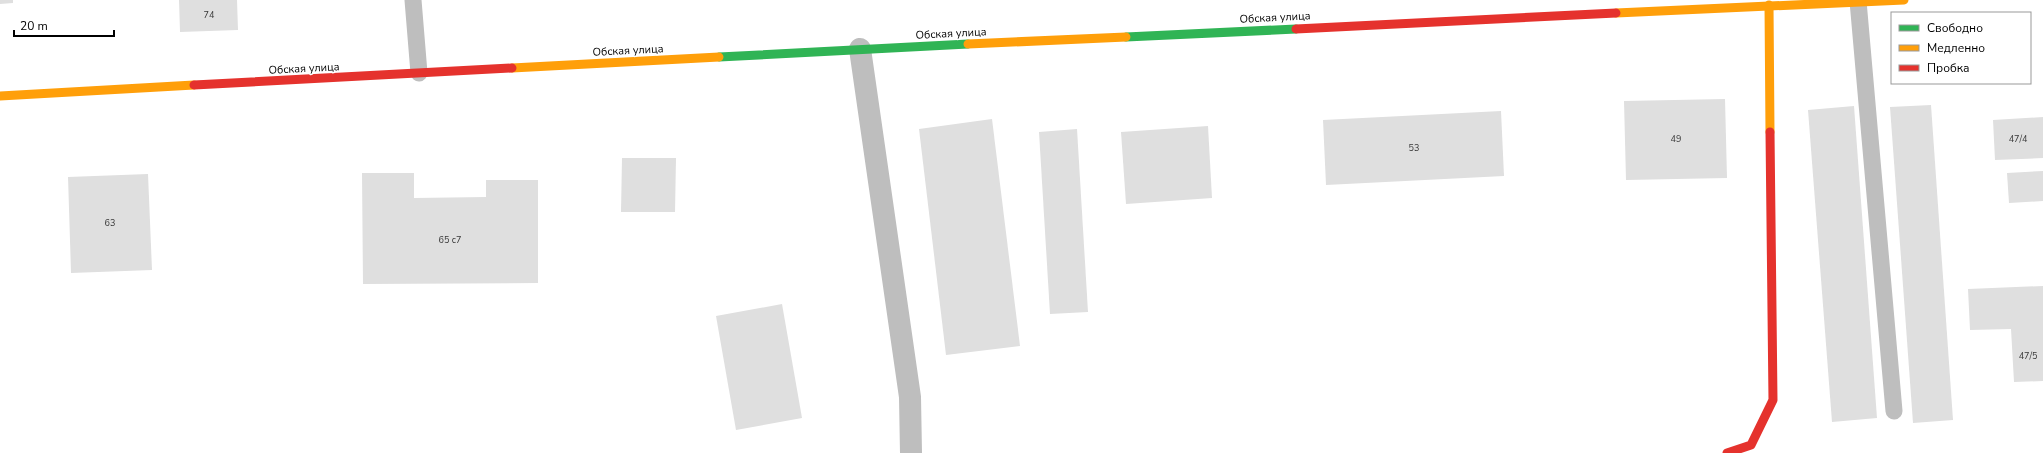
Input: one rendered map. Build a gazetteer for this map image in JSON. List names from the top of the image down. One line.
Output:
{"streets":{"street":["Обская улица"]},"house_numbers":["74","49","47/4","53","63","65 с7","47/5"],"legend":["Свободно","Медленно","Пробка"],"scale_bar":"20 m"}
